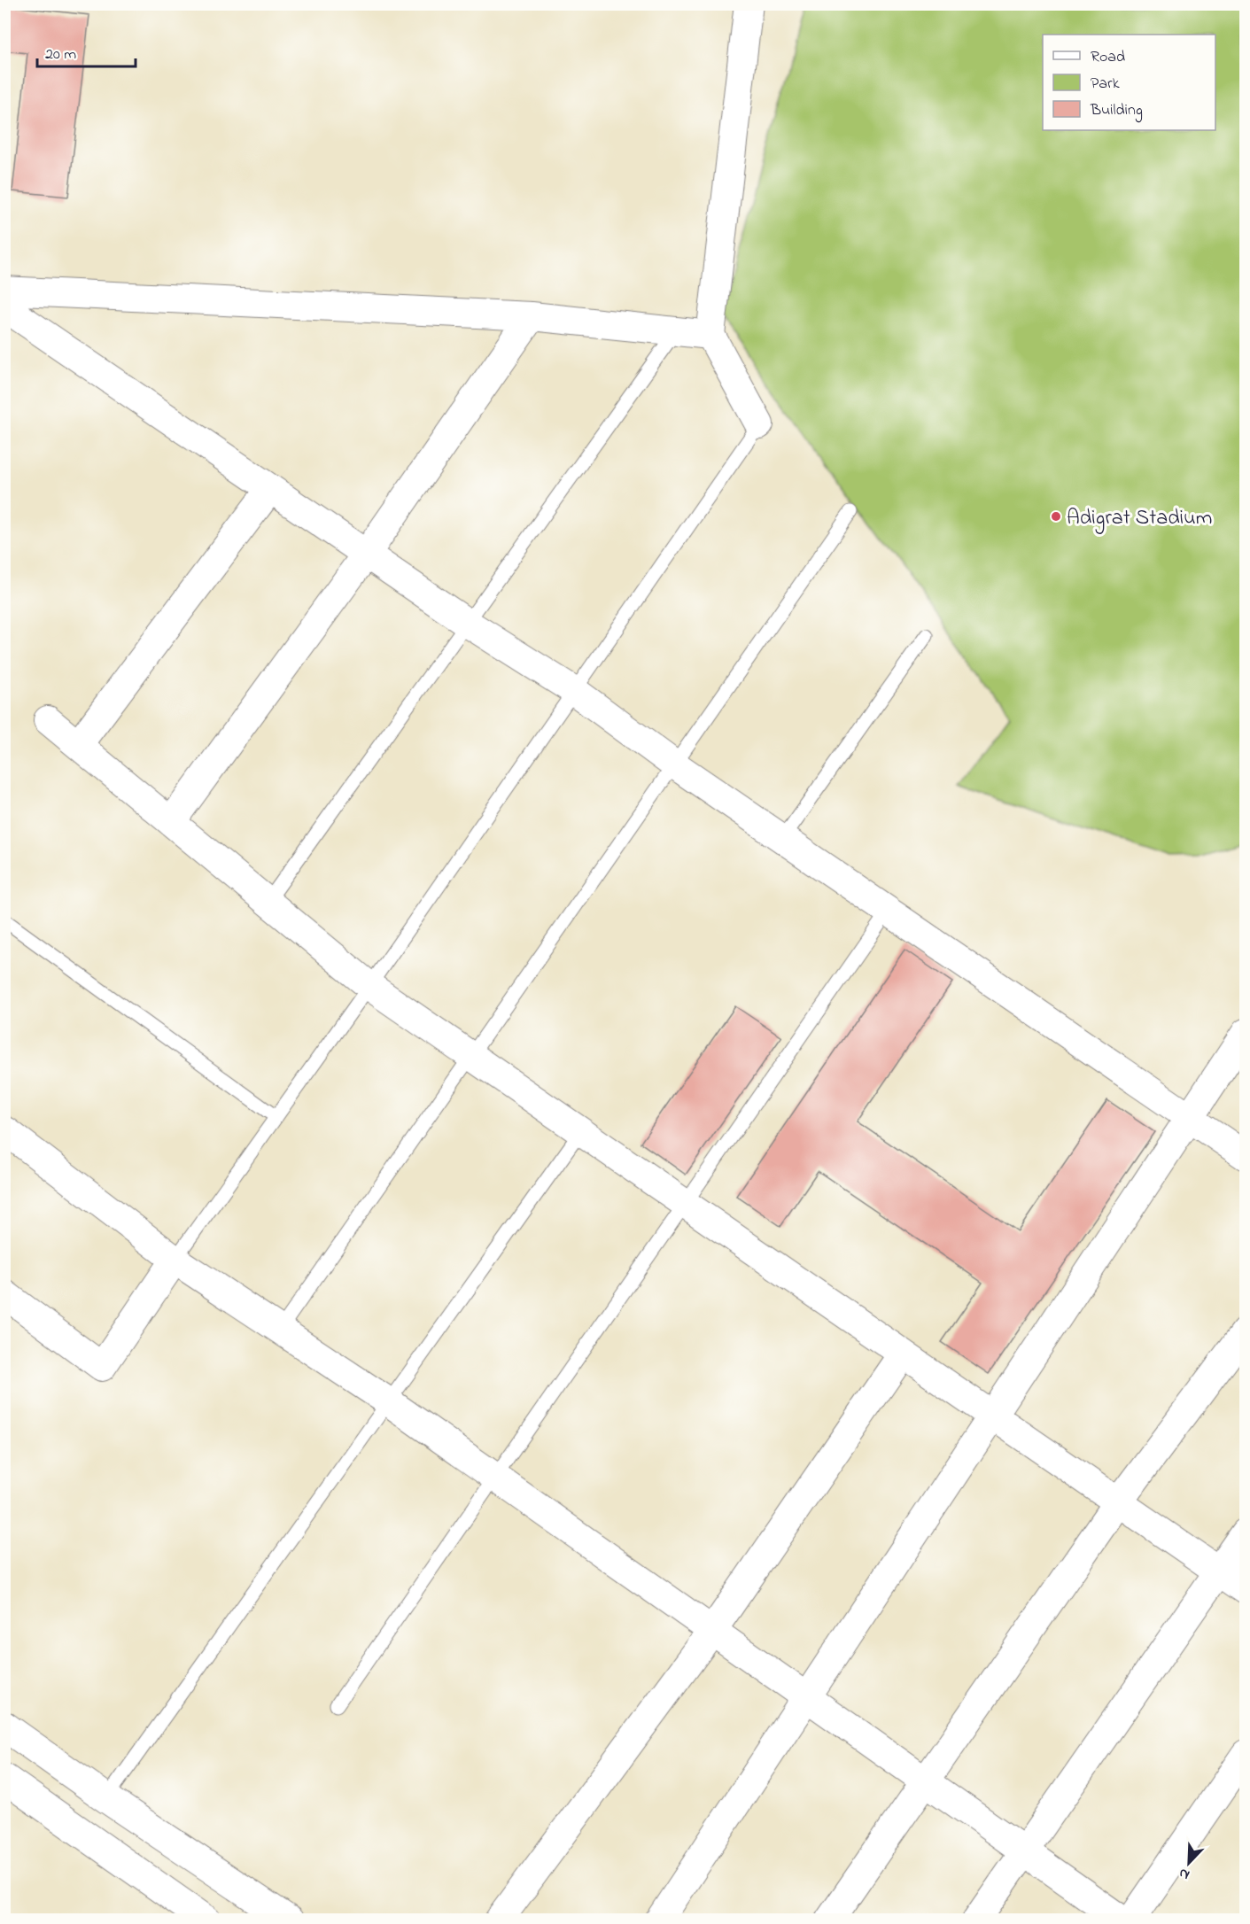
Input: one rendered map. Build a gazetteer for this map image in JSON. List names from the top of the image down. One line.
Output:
{"places":["Adigrat Stadium"],"legend":["Road","Park","Building"],"scale_bar":"20 m","north":"bottom left"}
